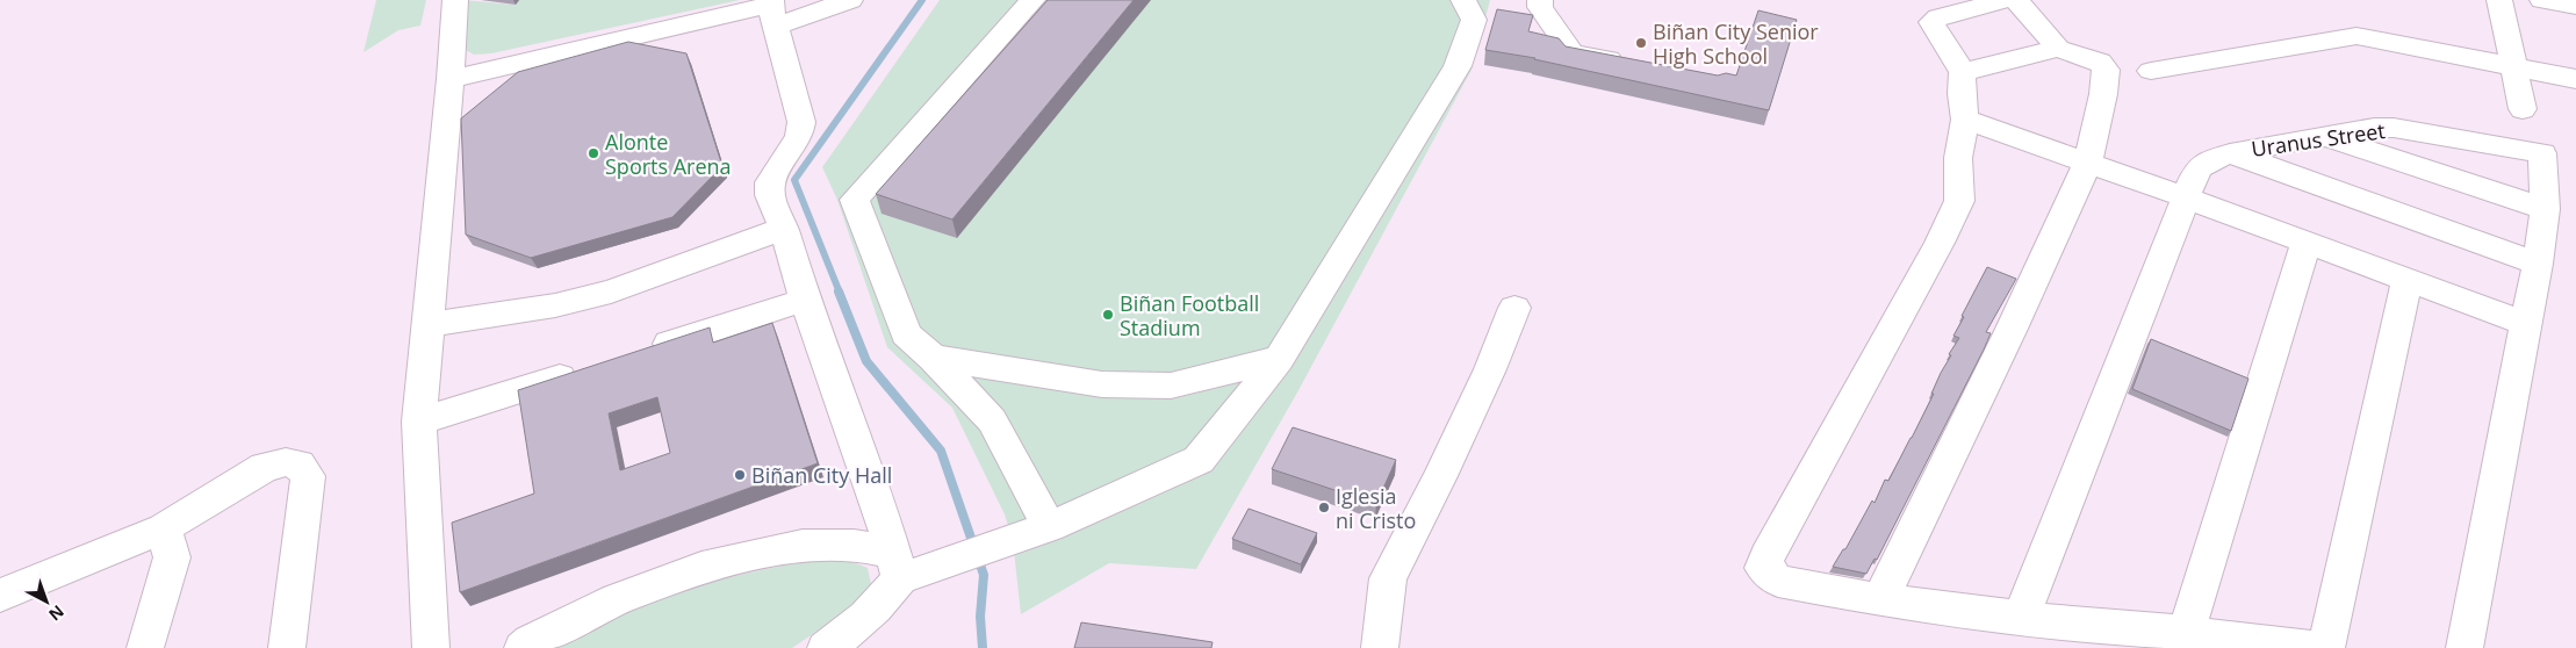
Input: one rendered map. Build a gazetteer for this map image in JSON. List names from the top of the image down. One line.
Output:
{"streets":{"street":["Uranus Street"]},"places":["Biñan City Senior High School","Alonte Sports Arena","Biñan Football Stadium","Biñan City Hall","Iglesia ni Cristo"],"north":"bottom right"}
